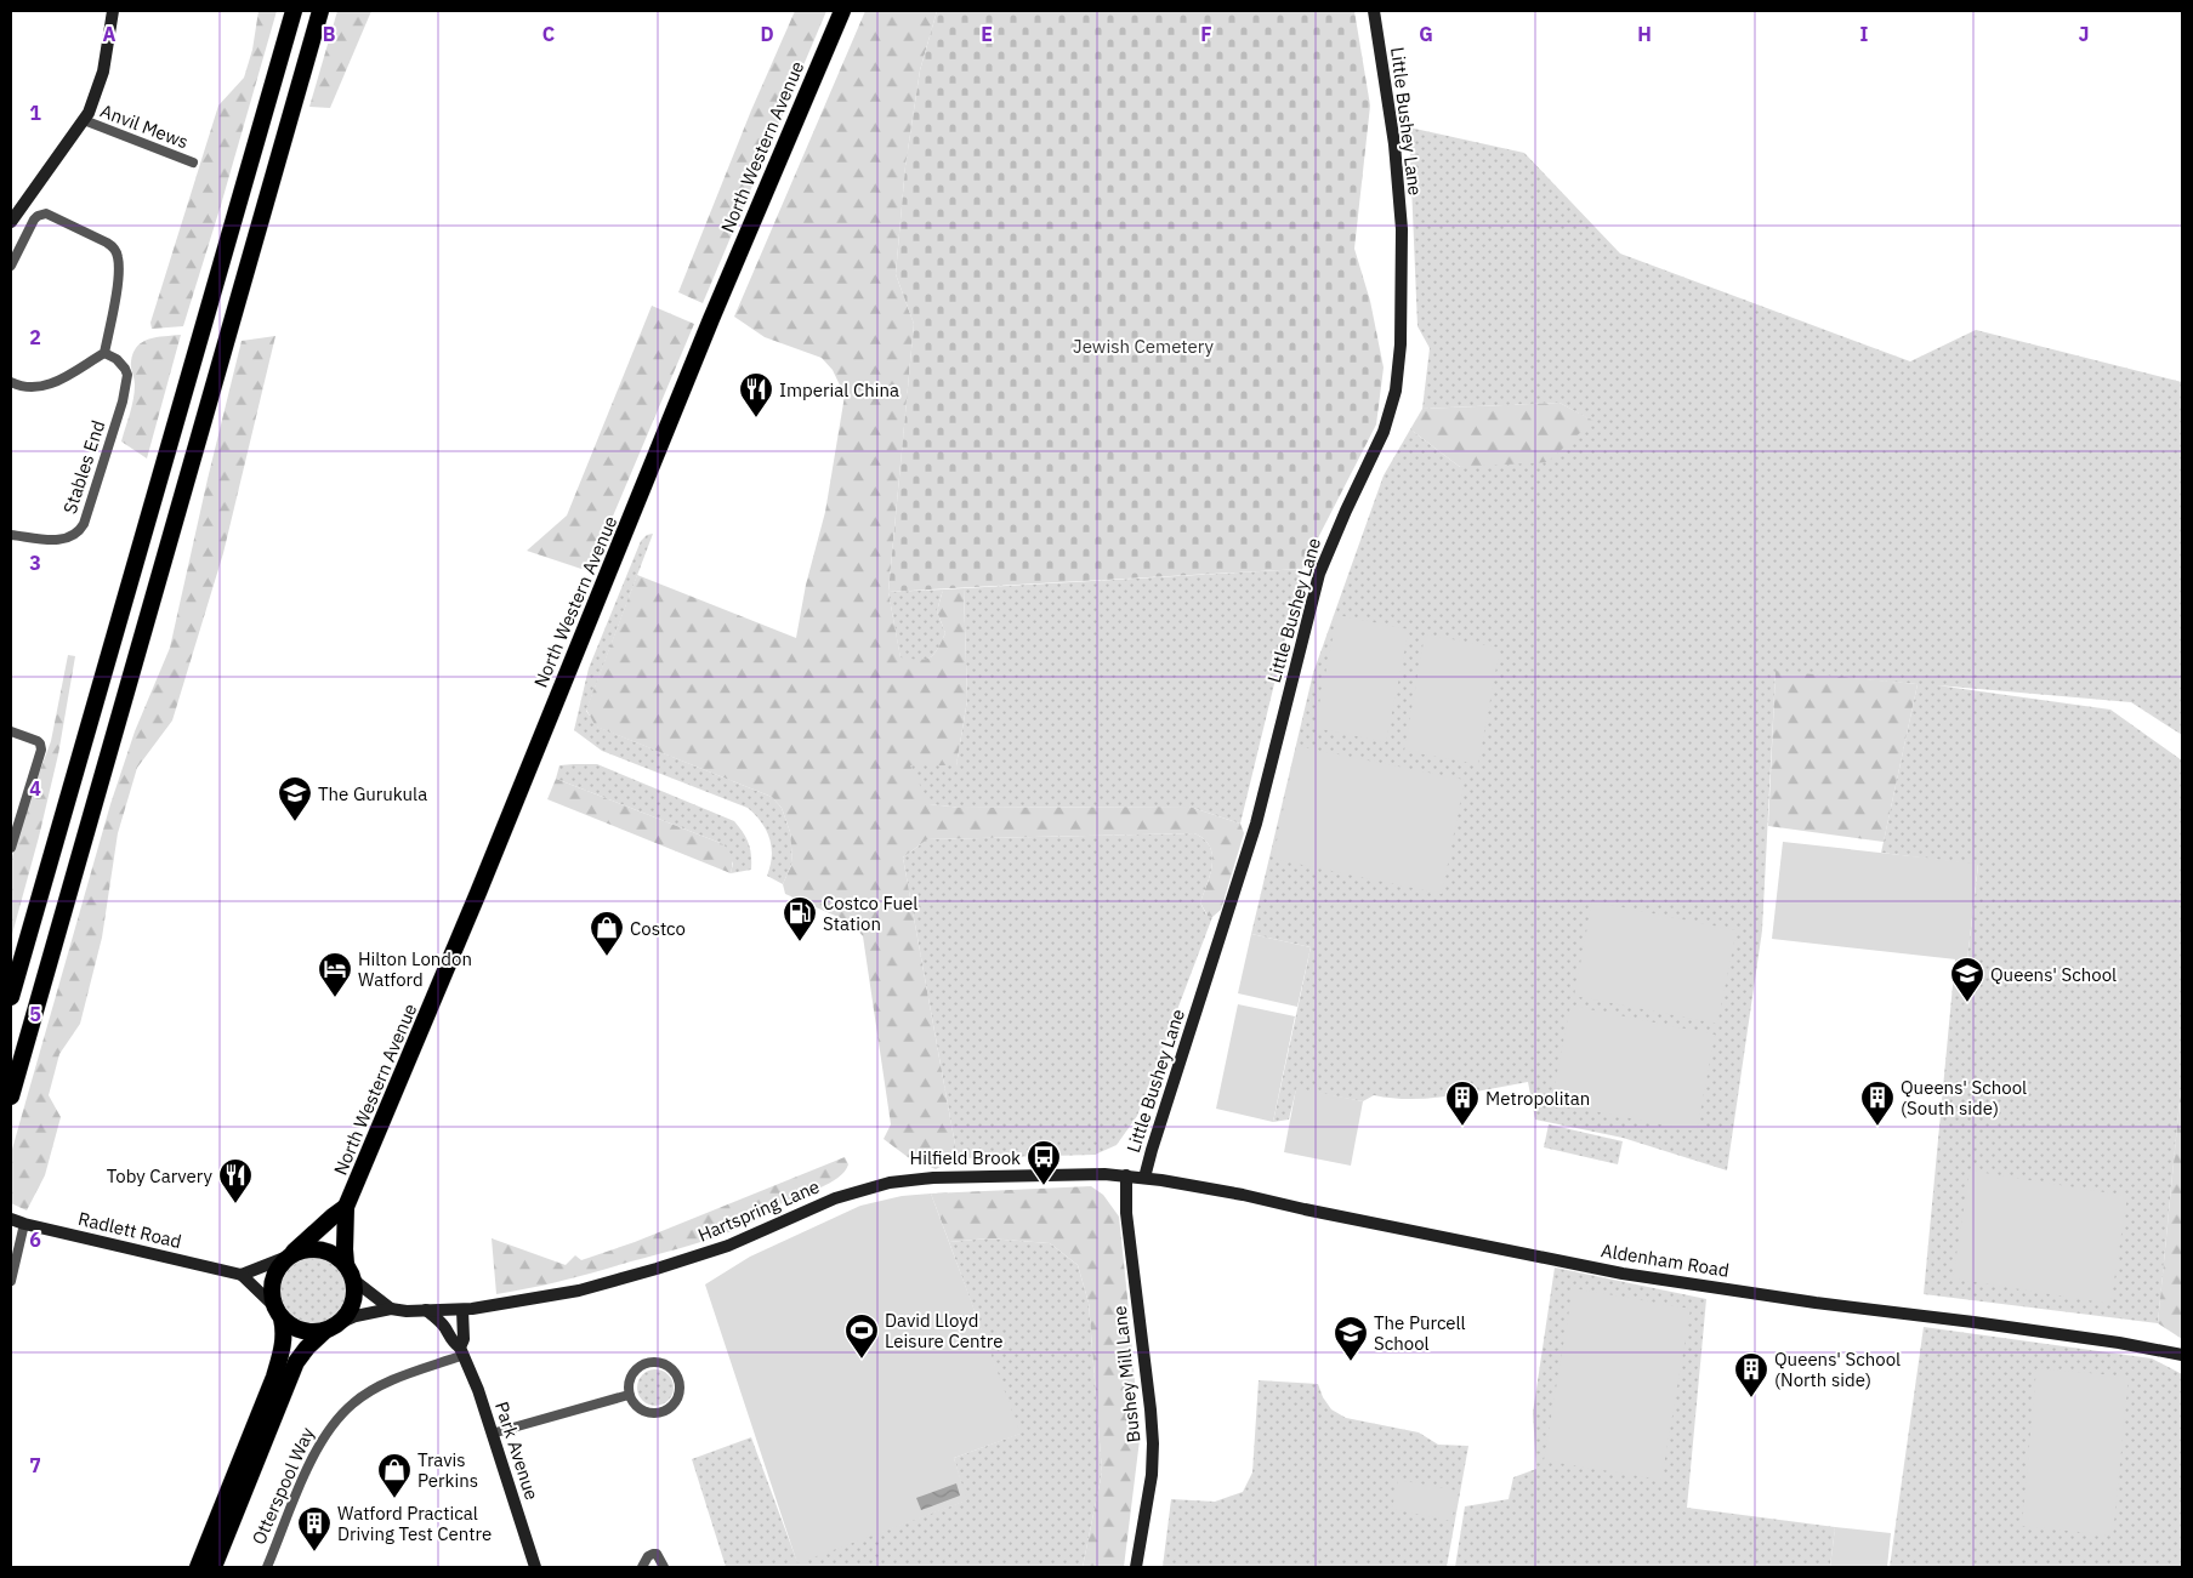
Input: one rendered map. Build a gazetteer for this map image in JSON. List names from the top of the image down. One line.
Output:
{"streets":{"highway":["North Western Avenue","Otterspool Way"],"main road":["Little Bushey Lane","Hartspring Lane","Radlett Road","Aldenham Road","Bushey Mill Lane","Park Avenue"],"street":["Anvil Mews","Stables End"]},"crossings":[["Little Bushey Lane","Hartspring Lane"],["Little Bushey Lane","Aldenham Road"],["North Western Avenue","Hartspring Lane"],["North Western Avenue","Otterspool Way"],["Hartspring Lane","Aldenham Road"],["Hartspring Lane","Bushey Mill Lane"],["Hartspring Lane","Park Avenue"],["Hartspring Lane","Otterspool Way"],["Park Avenue","Otterspool Way"]],"parks":["Jewish Cemetery"],"places":{"restaurant":["Imperial China","Toby Carvery"],"school or university":["The Gurukula","Queens' School","The Purcell School"],"fuel station":["Costco Fuel Station"],"shop":["Costco","Travis Perkins"],"hotel":["Hilton London Watford"],"building":["Metropolitan","Queens' School (South side)","Queens' School (North side)","Watford Practical Driving Test Centre"],"bus stop":["Hilfield Brook"],"sports":["David Lloyd Leisure Centre"]},"grid":{"columns":["A","B","C","D","E","F","G","H","I","J"],"rows":["1","2","3","4","5","6","7"]}}
